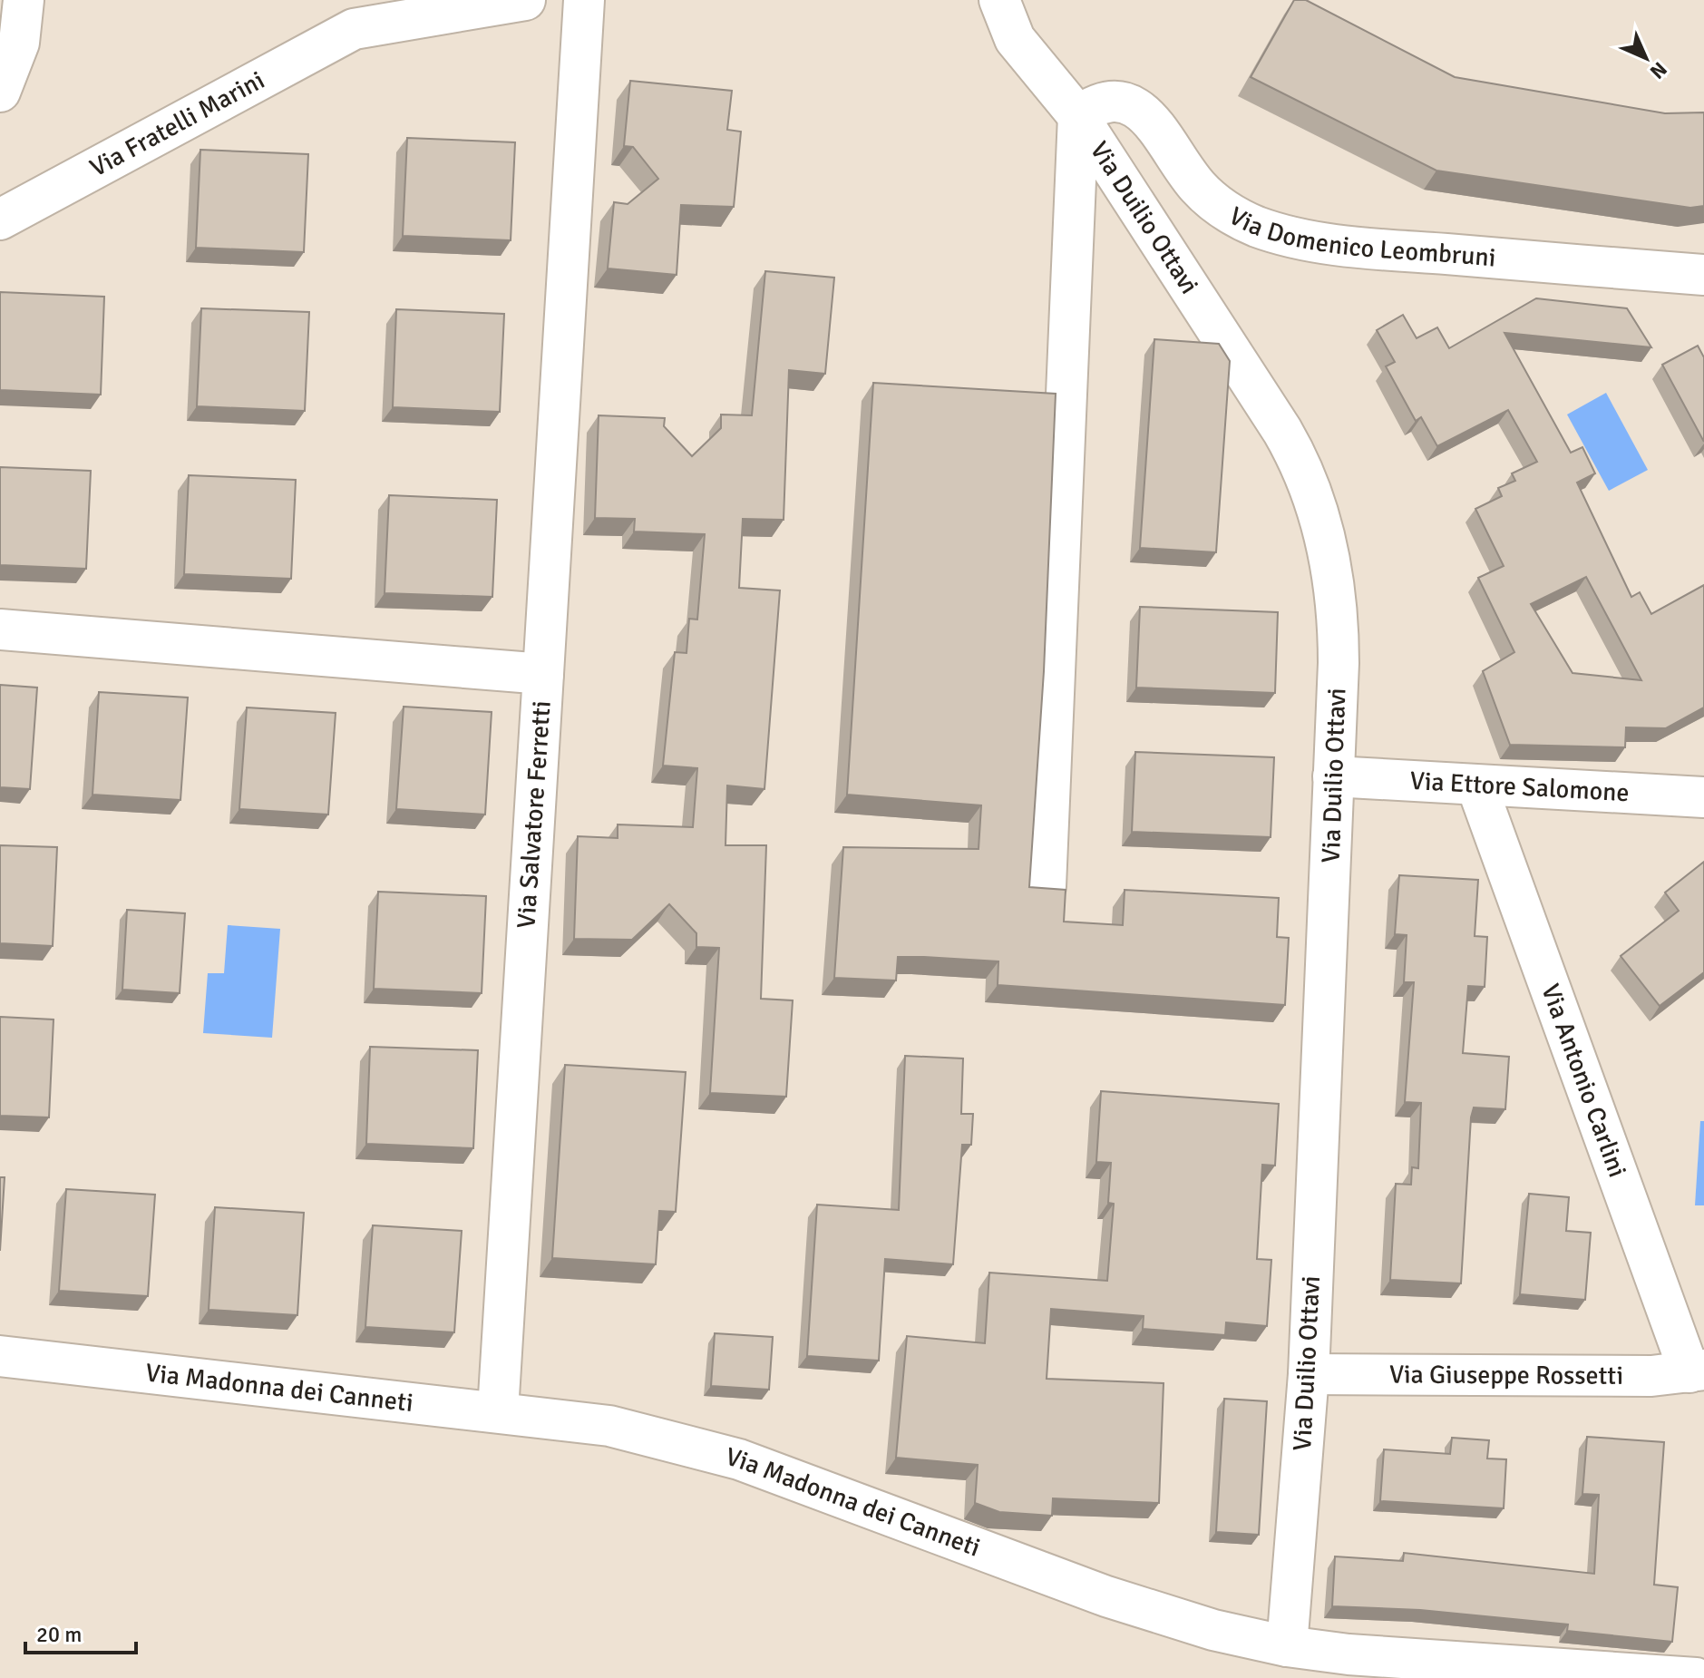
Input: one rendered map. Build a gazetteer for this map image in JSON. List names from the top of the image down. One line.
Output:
{"streets":{"street":["Via Fratelli Marini","Via Duilio Ottavi","Via Domenico Leombruni","Via Ettore Salomone","Via Salvatore Ferretti","Via Antonio Carlini","Via Giuseppe Rossetti","Via Madonna dei Canneti"]},"crossings":[["Via Duilio Ottavi","Via Domenico Leombruni"],["Via Duilio Ottavi","Via Ettore Salomone"],["Via Duilio Ottavi","Via Giuseppe Rossetti"],["Via Duilio Ottavi","Via Madonna dei Canneti"],["Via Ettore Salomone","Via Antonio Carlini"],["Via Salvatore Ferretti","Via Madonna dei Canneti"],["Via Antonio Carlini","Via Giuseppe Rossetti"]],"scale_bar":"20 m","north":"bottom right"}
